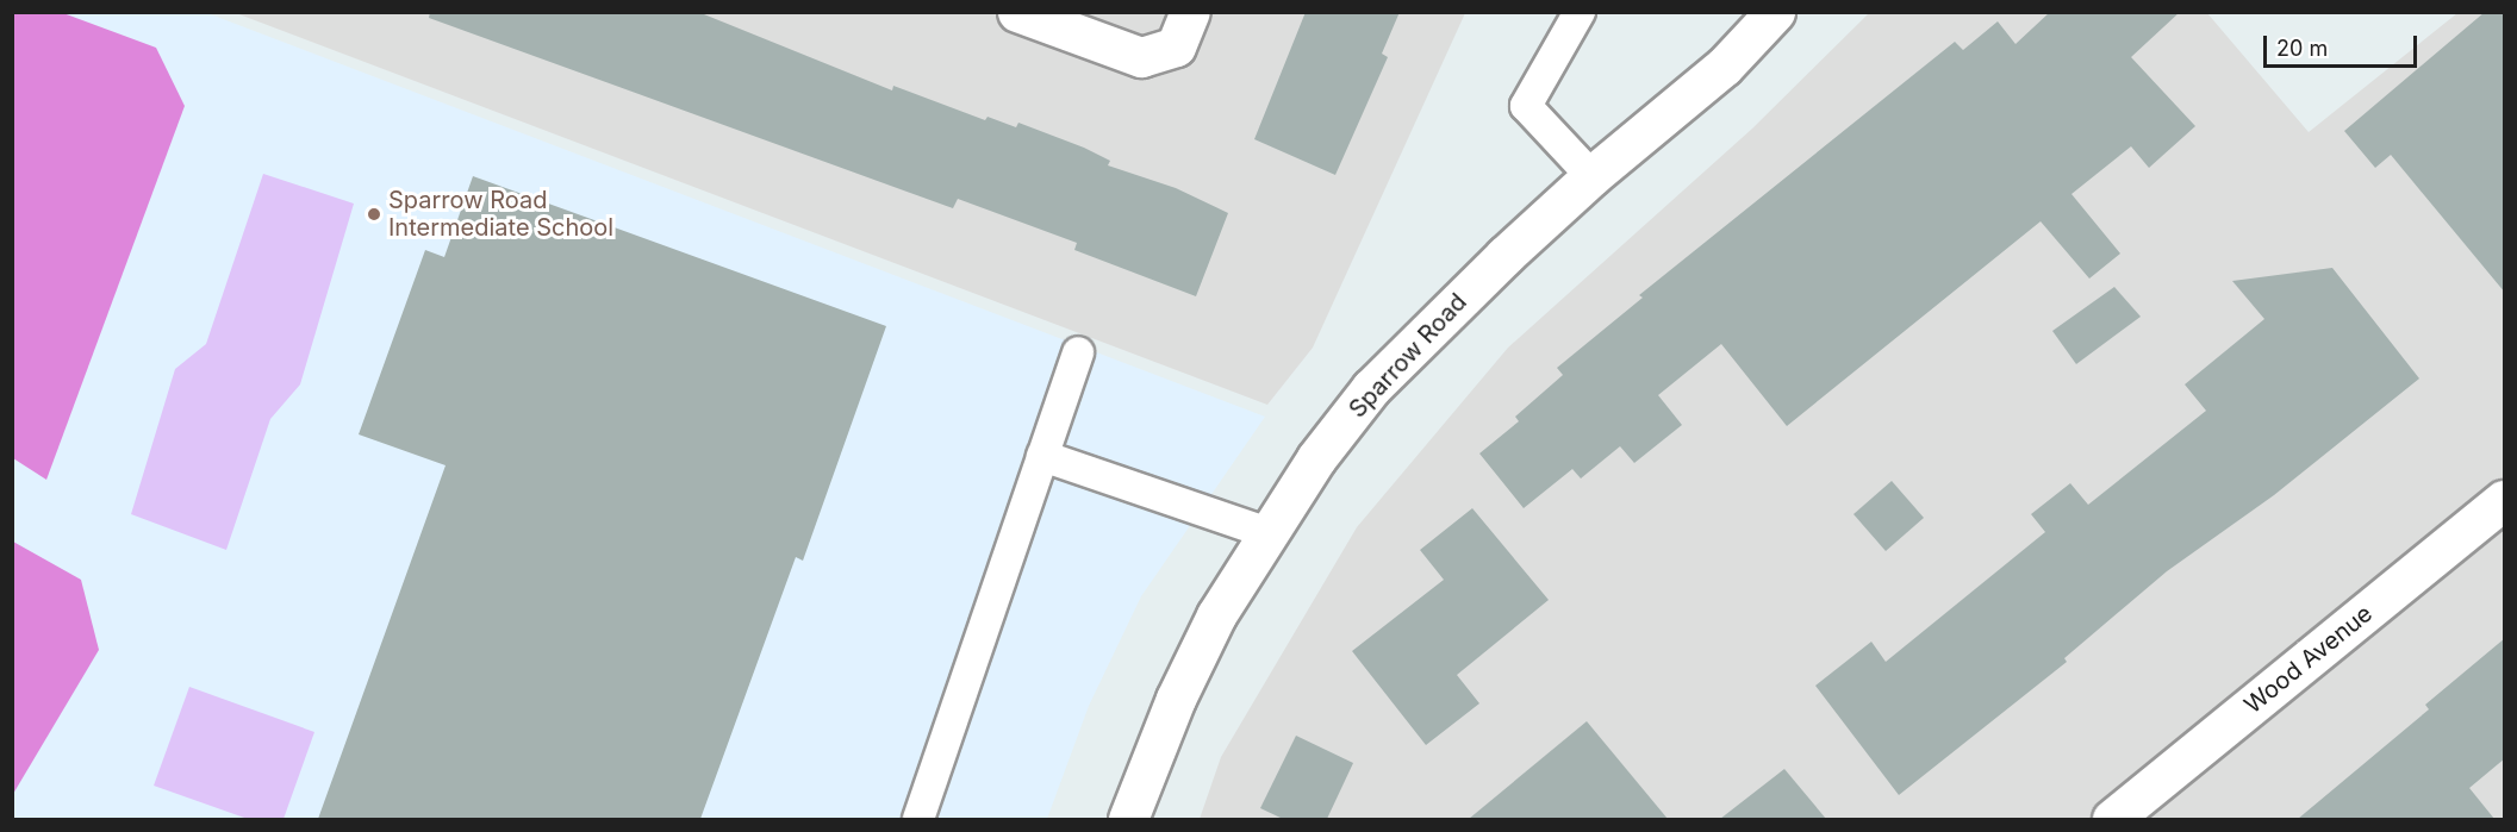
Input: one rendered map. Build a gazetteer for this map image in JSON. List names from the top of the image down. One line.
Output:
{"streets":{"street":["Sparrow Road","Wood Avenue"]},"places":["Sparrow Road Intermediate School"],"scale_bar":"20 m"}
